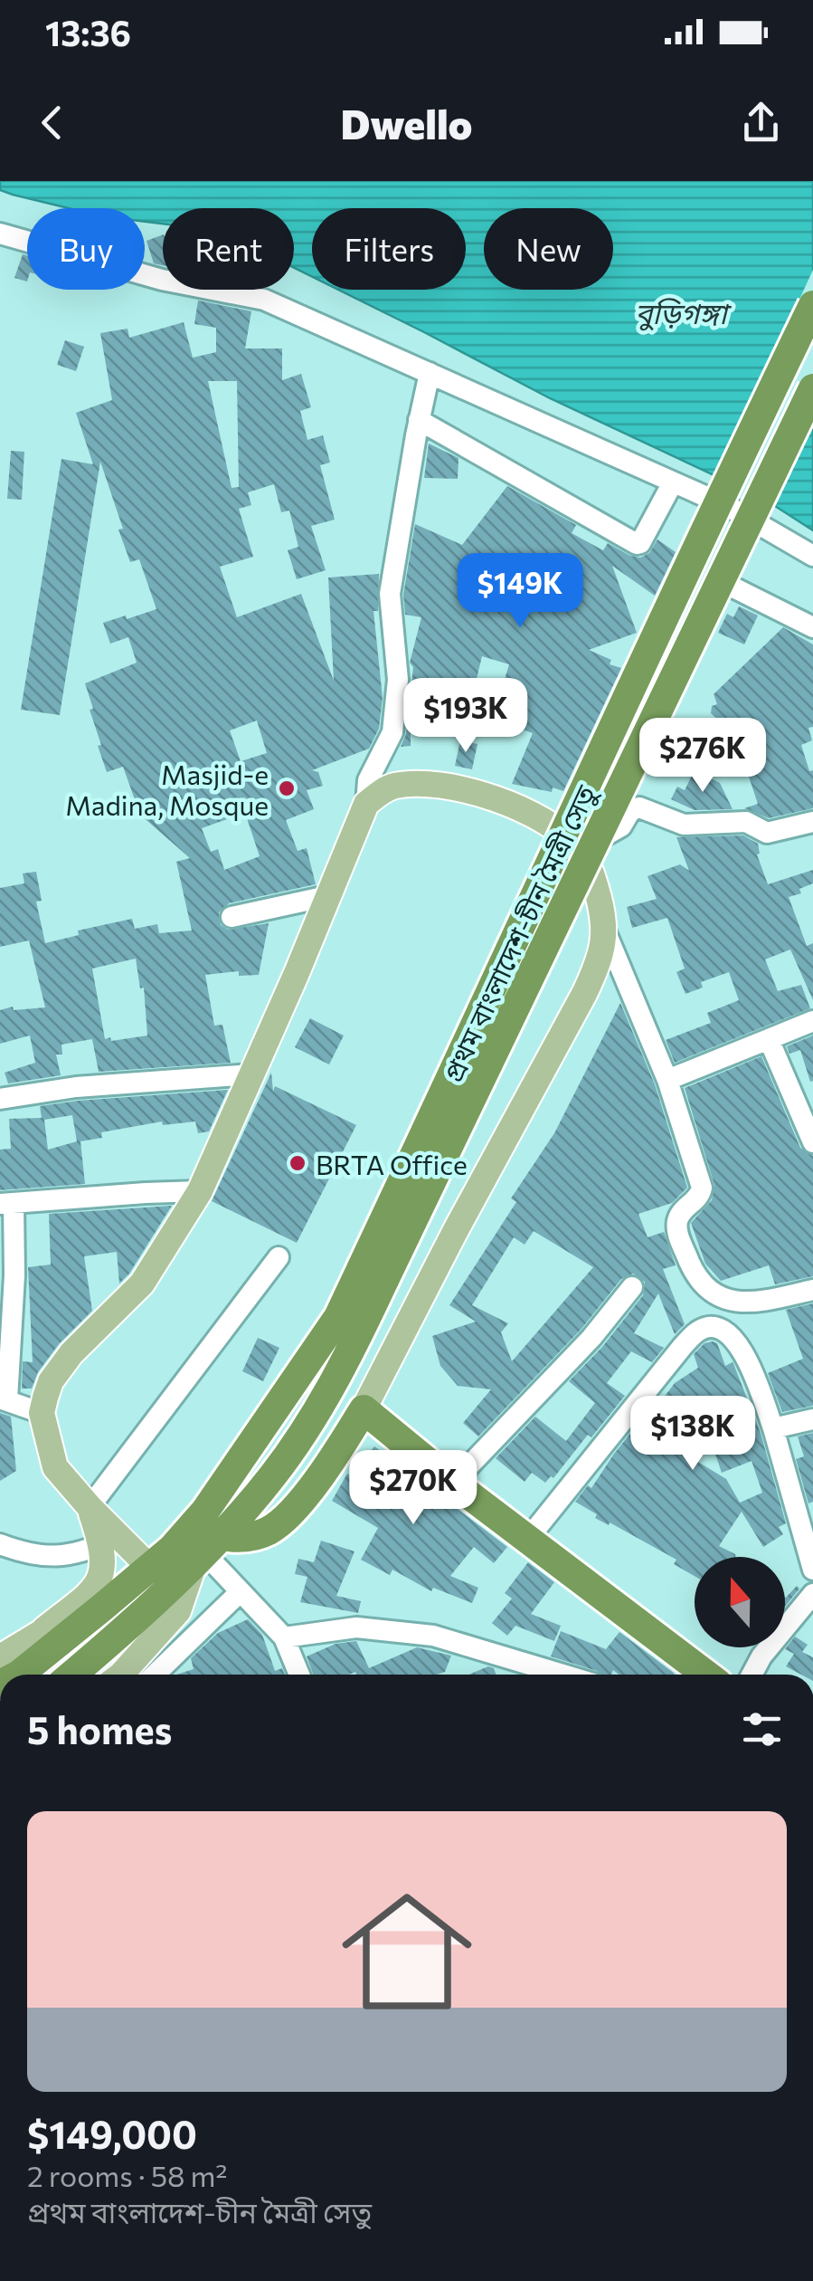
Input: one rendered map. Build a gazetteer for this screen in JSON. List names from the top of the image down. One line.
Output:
{"streets":{"highway":["প্রথম বাংলাদেশ-চীন মৈত্রী সেতু"]},"water":["বুড়িগঙ্গা"],"places":["Masjid-e Madina, Mosque","BRTA Office"],"north":"top","page":{"status":"13:36","header":"Dwello","chip":["Buy","Rent","Filters","New"],"price":["$149K","$193K","$276K","$138K","$270K"],"heading":"5 homes","list":[{"name":"$149,000","note":"2 rooms · 58 m² · প্রথম বাংলাদেশ-চীন মৈত্রী সেতু"}]}}
